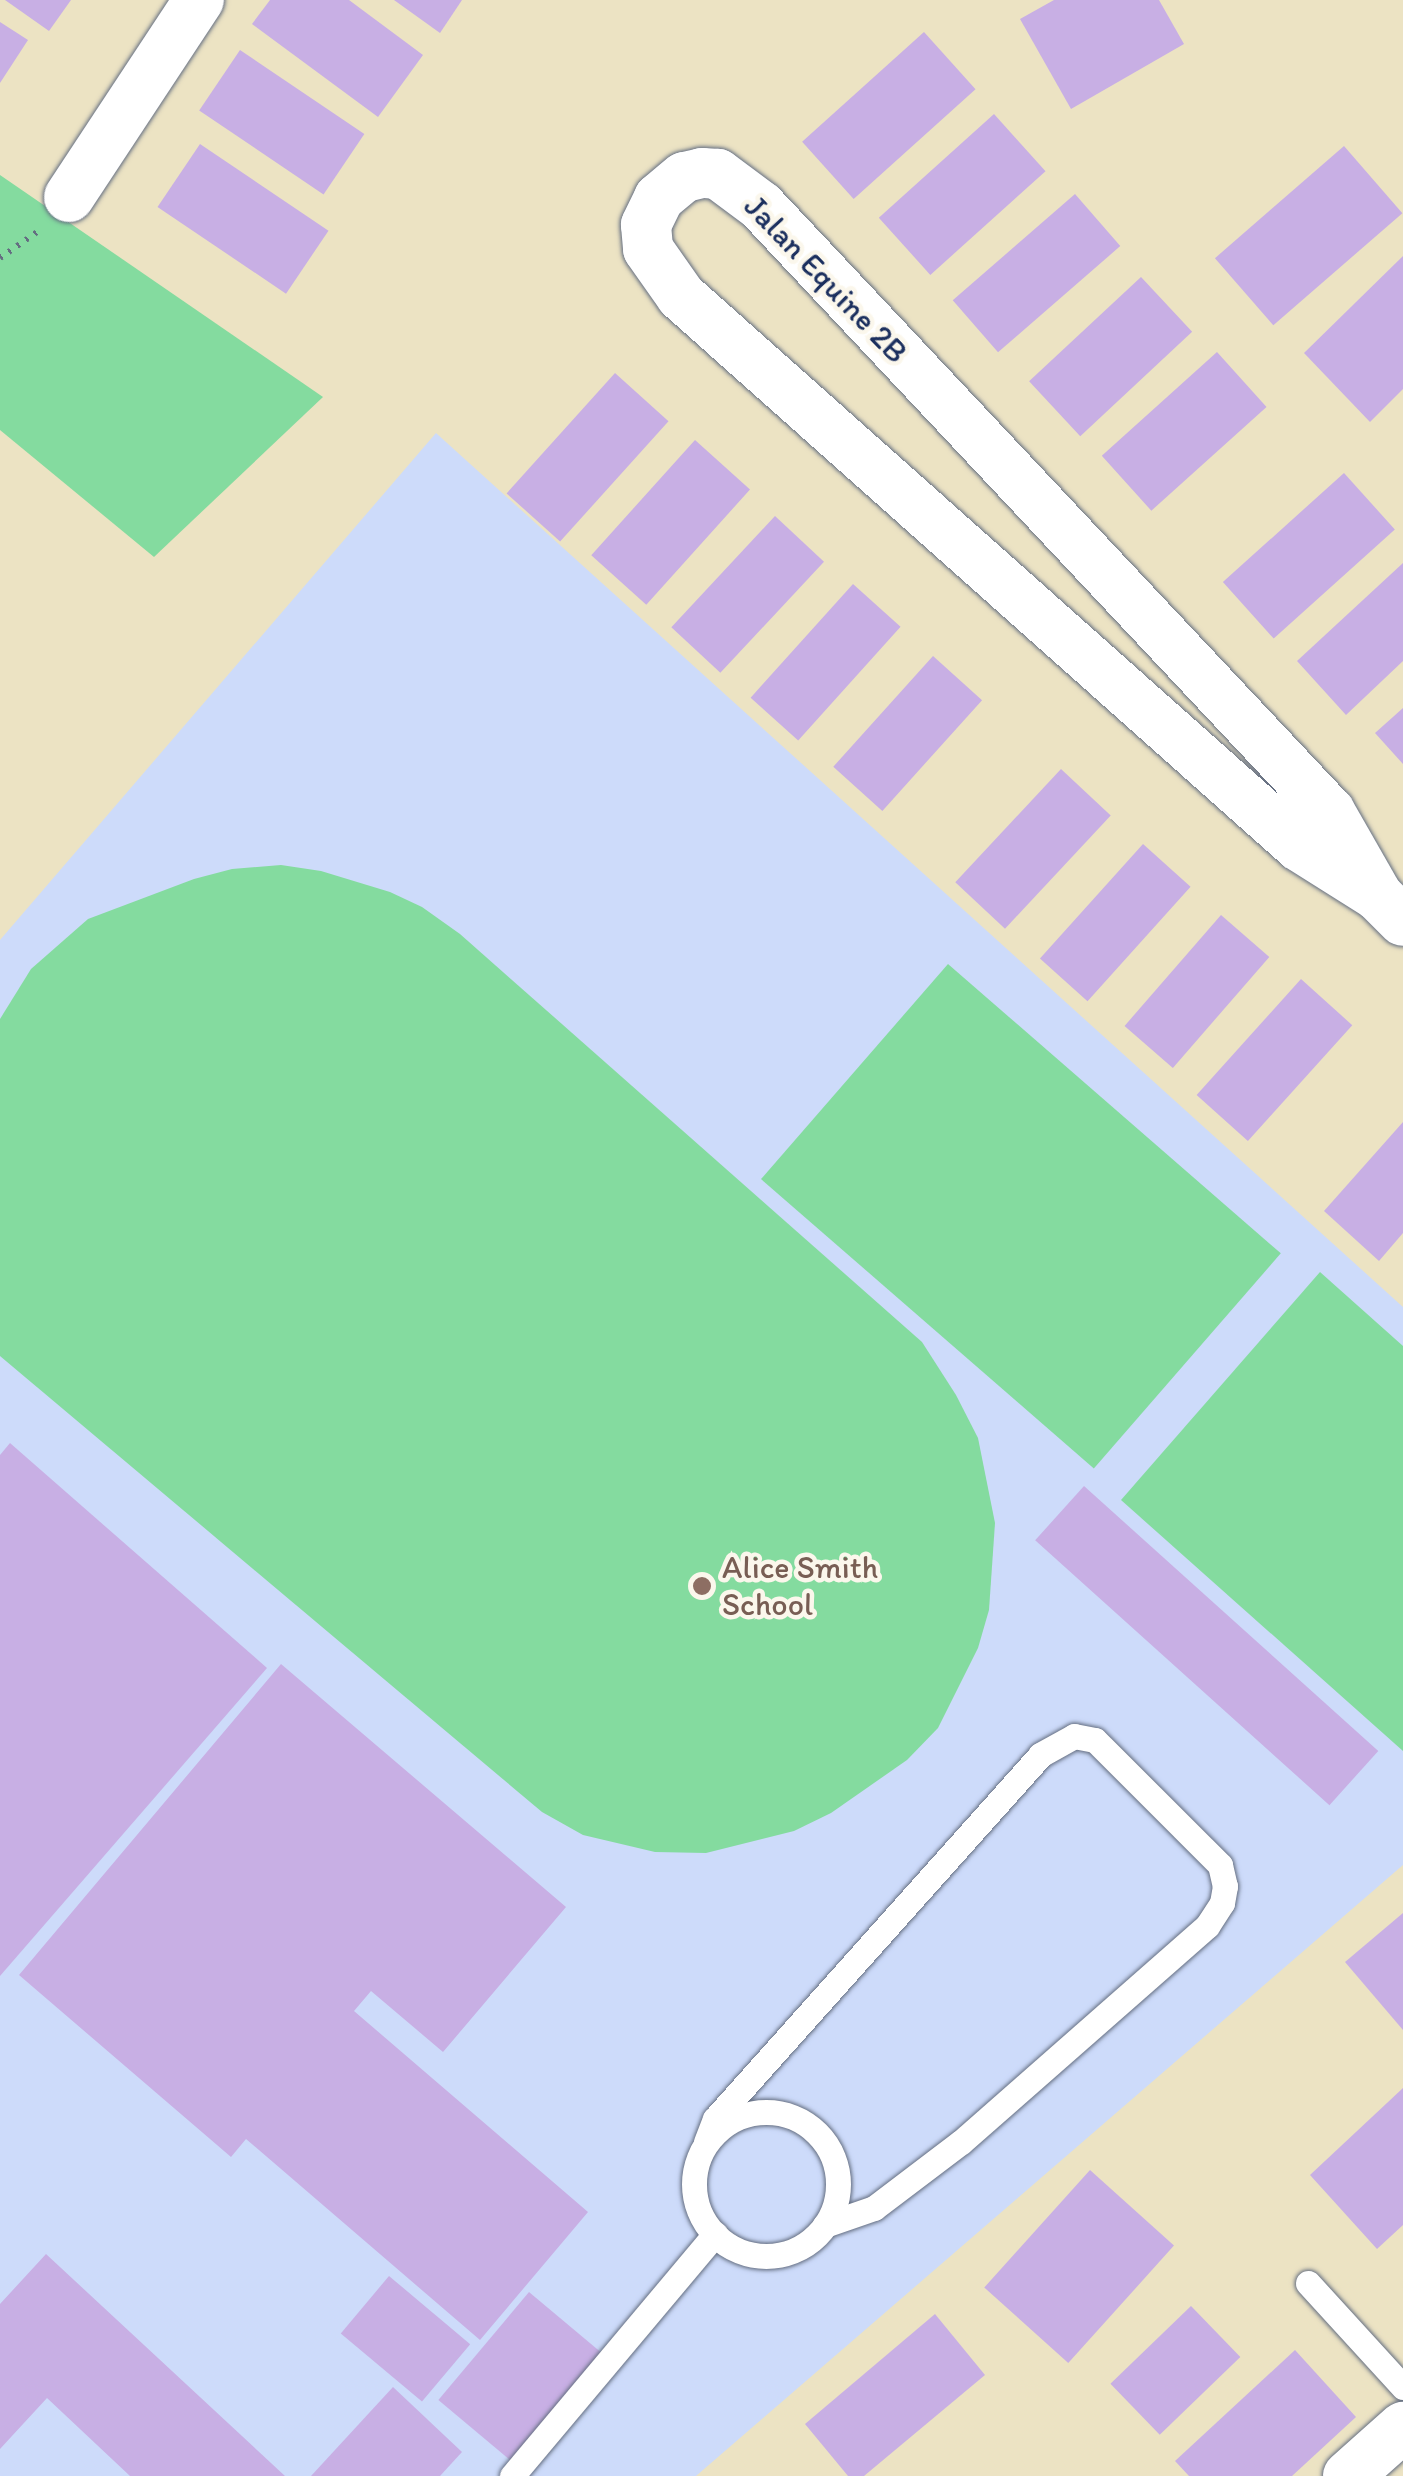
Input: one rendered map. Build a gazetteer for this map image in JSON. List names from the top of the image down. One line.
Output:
{"streets":{"street":["Jalan Equine 2B"]},"places":["Alice Smith School"]}
